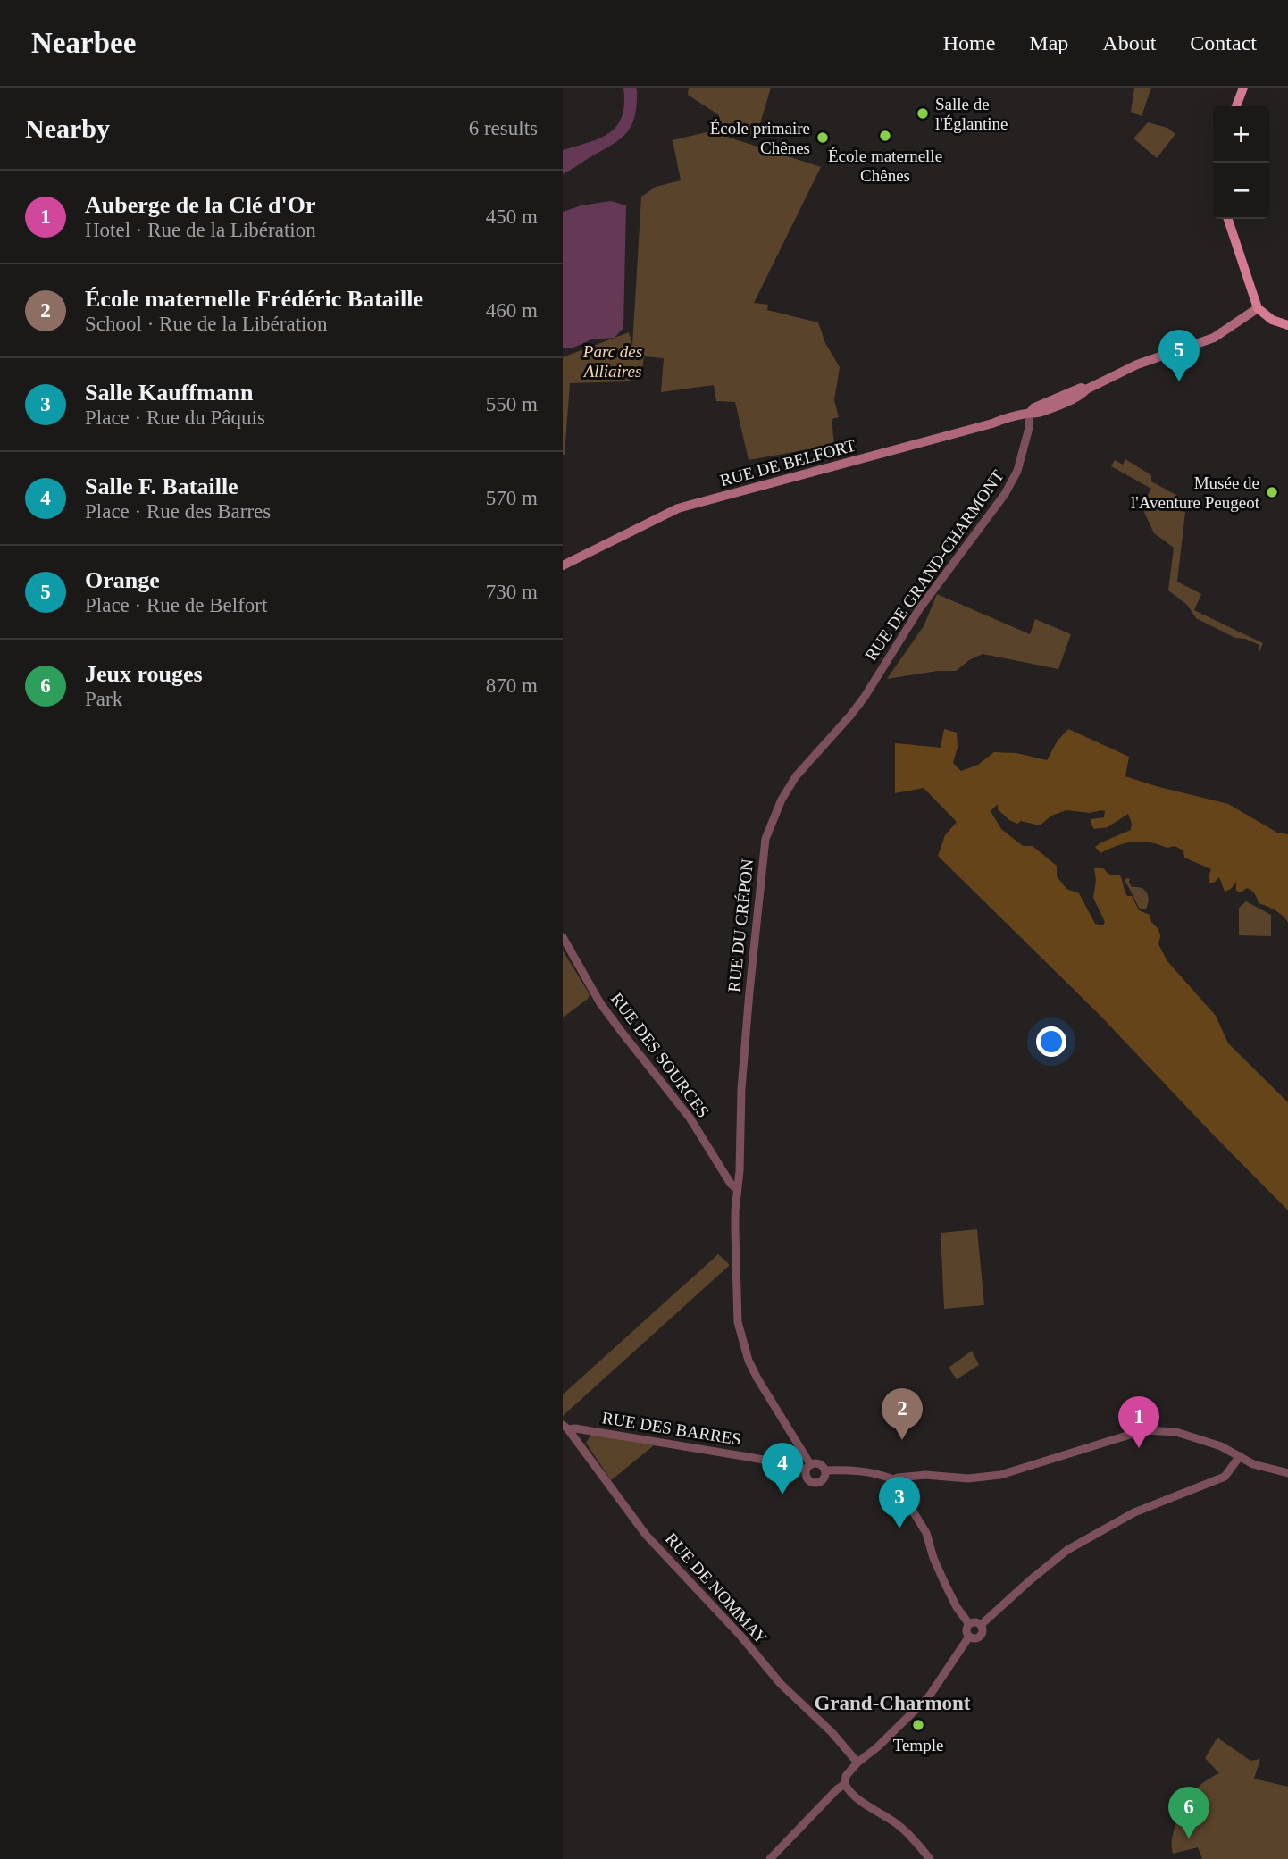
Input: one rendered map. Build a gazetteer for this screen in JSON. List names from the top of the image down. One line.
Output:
{"streets":{"main road":["RUE DE BELFORT"],"street":["RUE DE GRAND-CHARMONT","RUE DU CRÉPON","RUE DES SOURCES","RUE DES BARRES","RUE DE NOMMAY"]},"crossings":[["RUE DE BELFORT","RUE DE GRAND-CHARMONT"],["RUE DE GRAND-CHARMONT","RUE DU CRÉPON"],["RUE DU CRÉPON","RUE DES SOURCES"],["RUE DU CRÉPON","RUE DES BARRES"],["RUE DES BARRES","RUE DE NOMMAY"]],"districts":["Grand-Charmont"],"parks":["Parc des Alliaires"],"places":["Salle de l'Églantine","École maternelle Chênes","École primaire Chênes","Musée de l'Aventure Peugeot","Temple"],"page":{"header":"Nearbee","nav":["Home","Map","About","Contact"],"heading":["Nearby","6 results"],"map_buttons":["+","−"],"list":[{"mark":"1","name":"Auberge de la Clé d'Or","note":"Hotel · Rue de la Libération","value":"450 m"},{"mark":"2","name":"École maternelle Frédéric Bataille","note":"School · Rue de la Libération","value":"460 m"},{"mark":"3","name":"Salle Kauffmann","note":"Place · Rue du Pâquis","value":"550 m"},{"mark":"4","name":"Salle F. Bataille","note":"Place · Rue des Barres","value":"570 m"},{"mark":"5","name":"Orange","note":"Place · Rue de Belfort","value":"730 m"},{"mark":"6","name":"Jeux rouges","note":"Park","value":"870 m"}],"pins":["5","2","1","4","3","6"]}}
